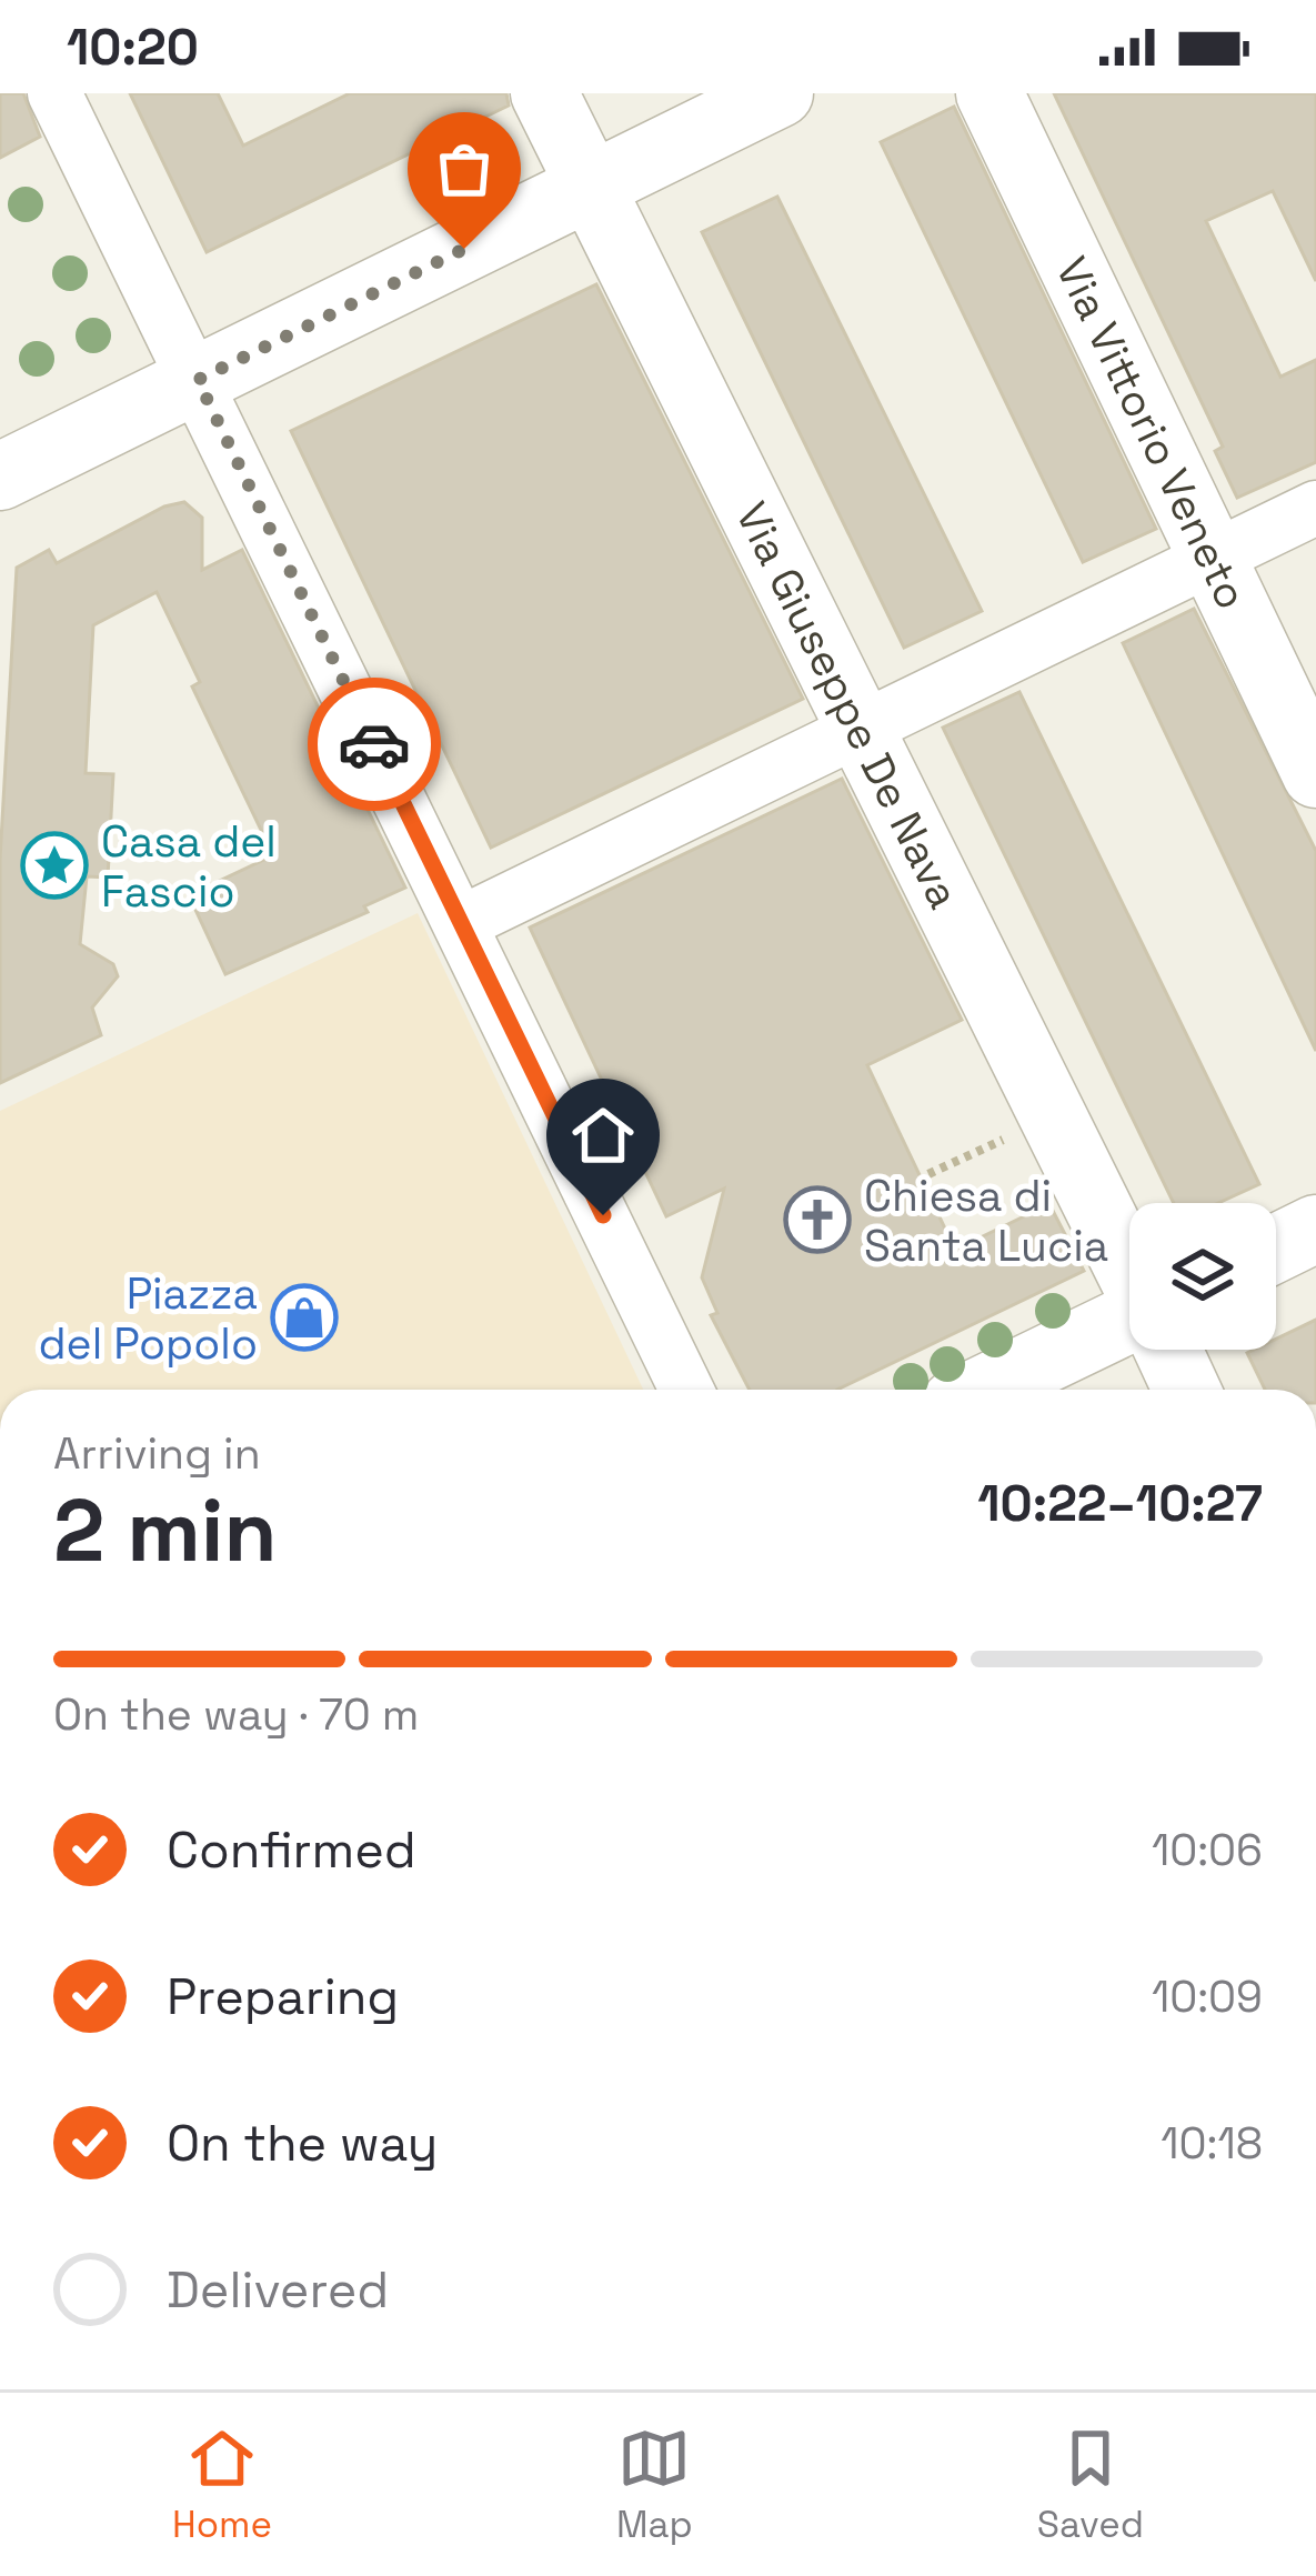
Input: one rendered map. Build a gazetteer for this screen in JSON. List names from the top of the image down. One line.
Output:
{"streets":{"street":["Via Vittorio Veneto","Via Giuseppe De Nava"]},"places":{"place":["Casa del Fascio"],"church":["Chiesa di Santa Lucia"],"shop":["Piazza del Popolo"]},"page":{"status":"10:20","heading":["2 min","Arriving in","10:22–10:27"],"bar":"On the way · 70 m","list":[["Confirmed","10:06"],["Preparing","10:09"],["On the way","10:18"],"Delivered"],"tabs":["Home","Map","Saved"]}}
